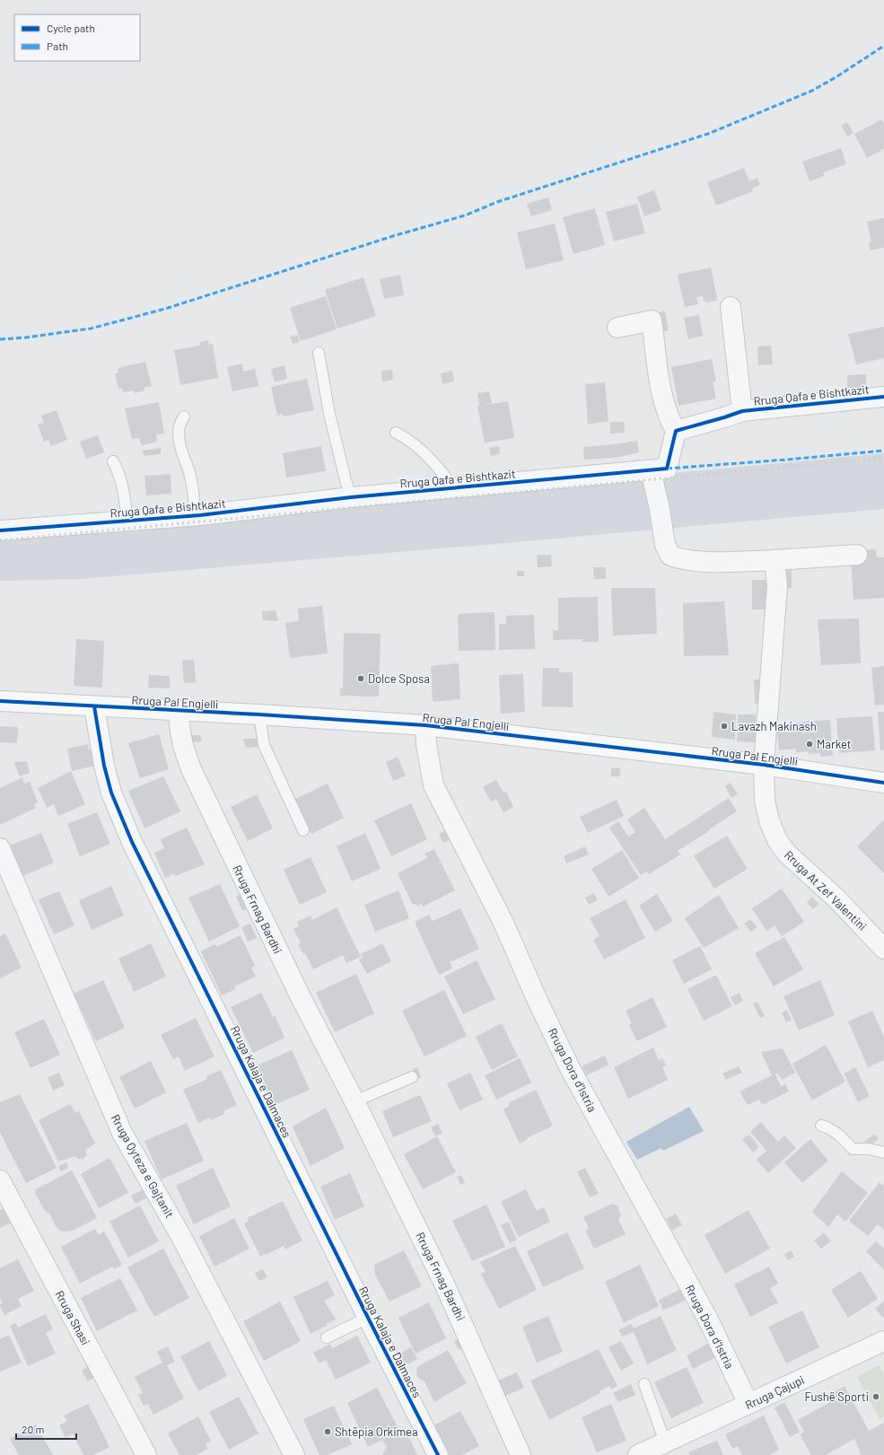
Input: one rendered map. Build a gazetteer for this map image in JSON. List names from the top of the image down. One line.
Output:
{"streets":{"main road":["Rruga Pal Engjelli"],"street":["Rruga Qafa e Bishtkazit","Rruga At Zef Valentini","Rruga Frnag Bardhi","Rruga Dora d'Istria","Rruga Kalaja e Dalmaces","Rruga Qyteza e Gajtanit","Rruga Shasi","Rruga Çajupi"]},"crossings":[["Rruga Pal Engjelli","Rruga At Zef Valentini"],["Rruga Pal Engjelli","Rruga Frnag Bardhi"],["Rruga Pal Engjelli","Rruga Dora d'Istria"],["Rruga Pal Engjelli","Rruga Kalaja e Dalmaces"],["Rruga Dora d'Istria","Rruga Çajupi"]],"places":["Dolce Sposa","Lavazh Makinash","Market","Fushë Sporti","Shtëpia Orkimea"],"legend":["Cycle path","Path"],"scale_bar":"20 m"}
